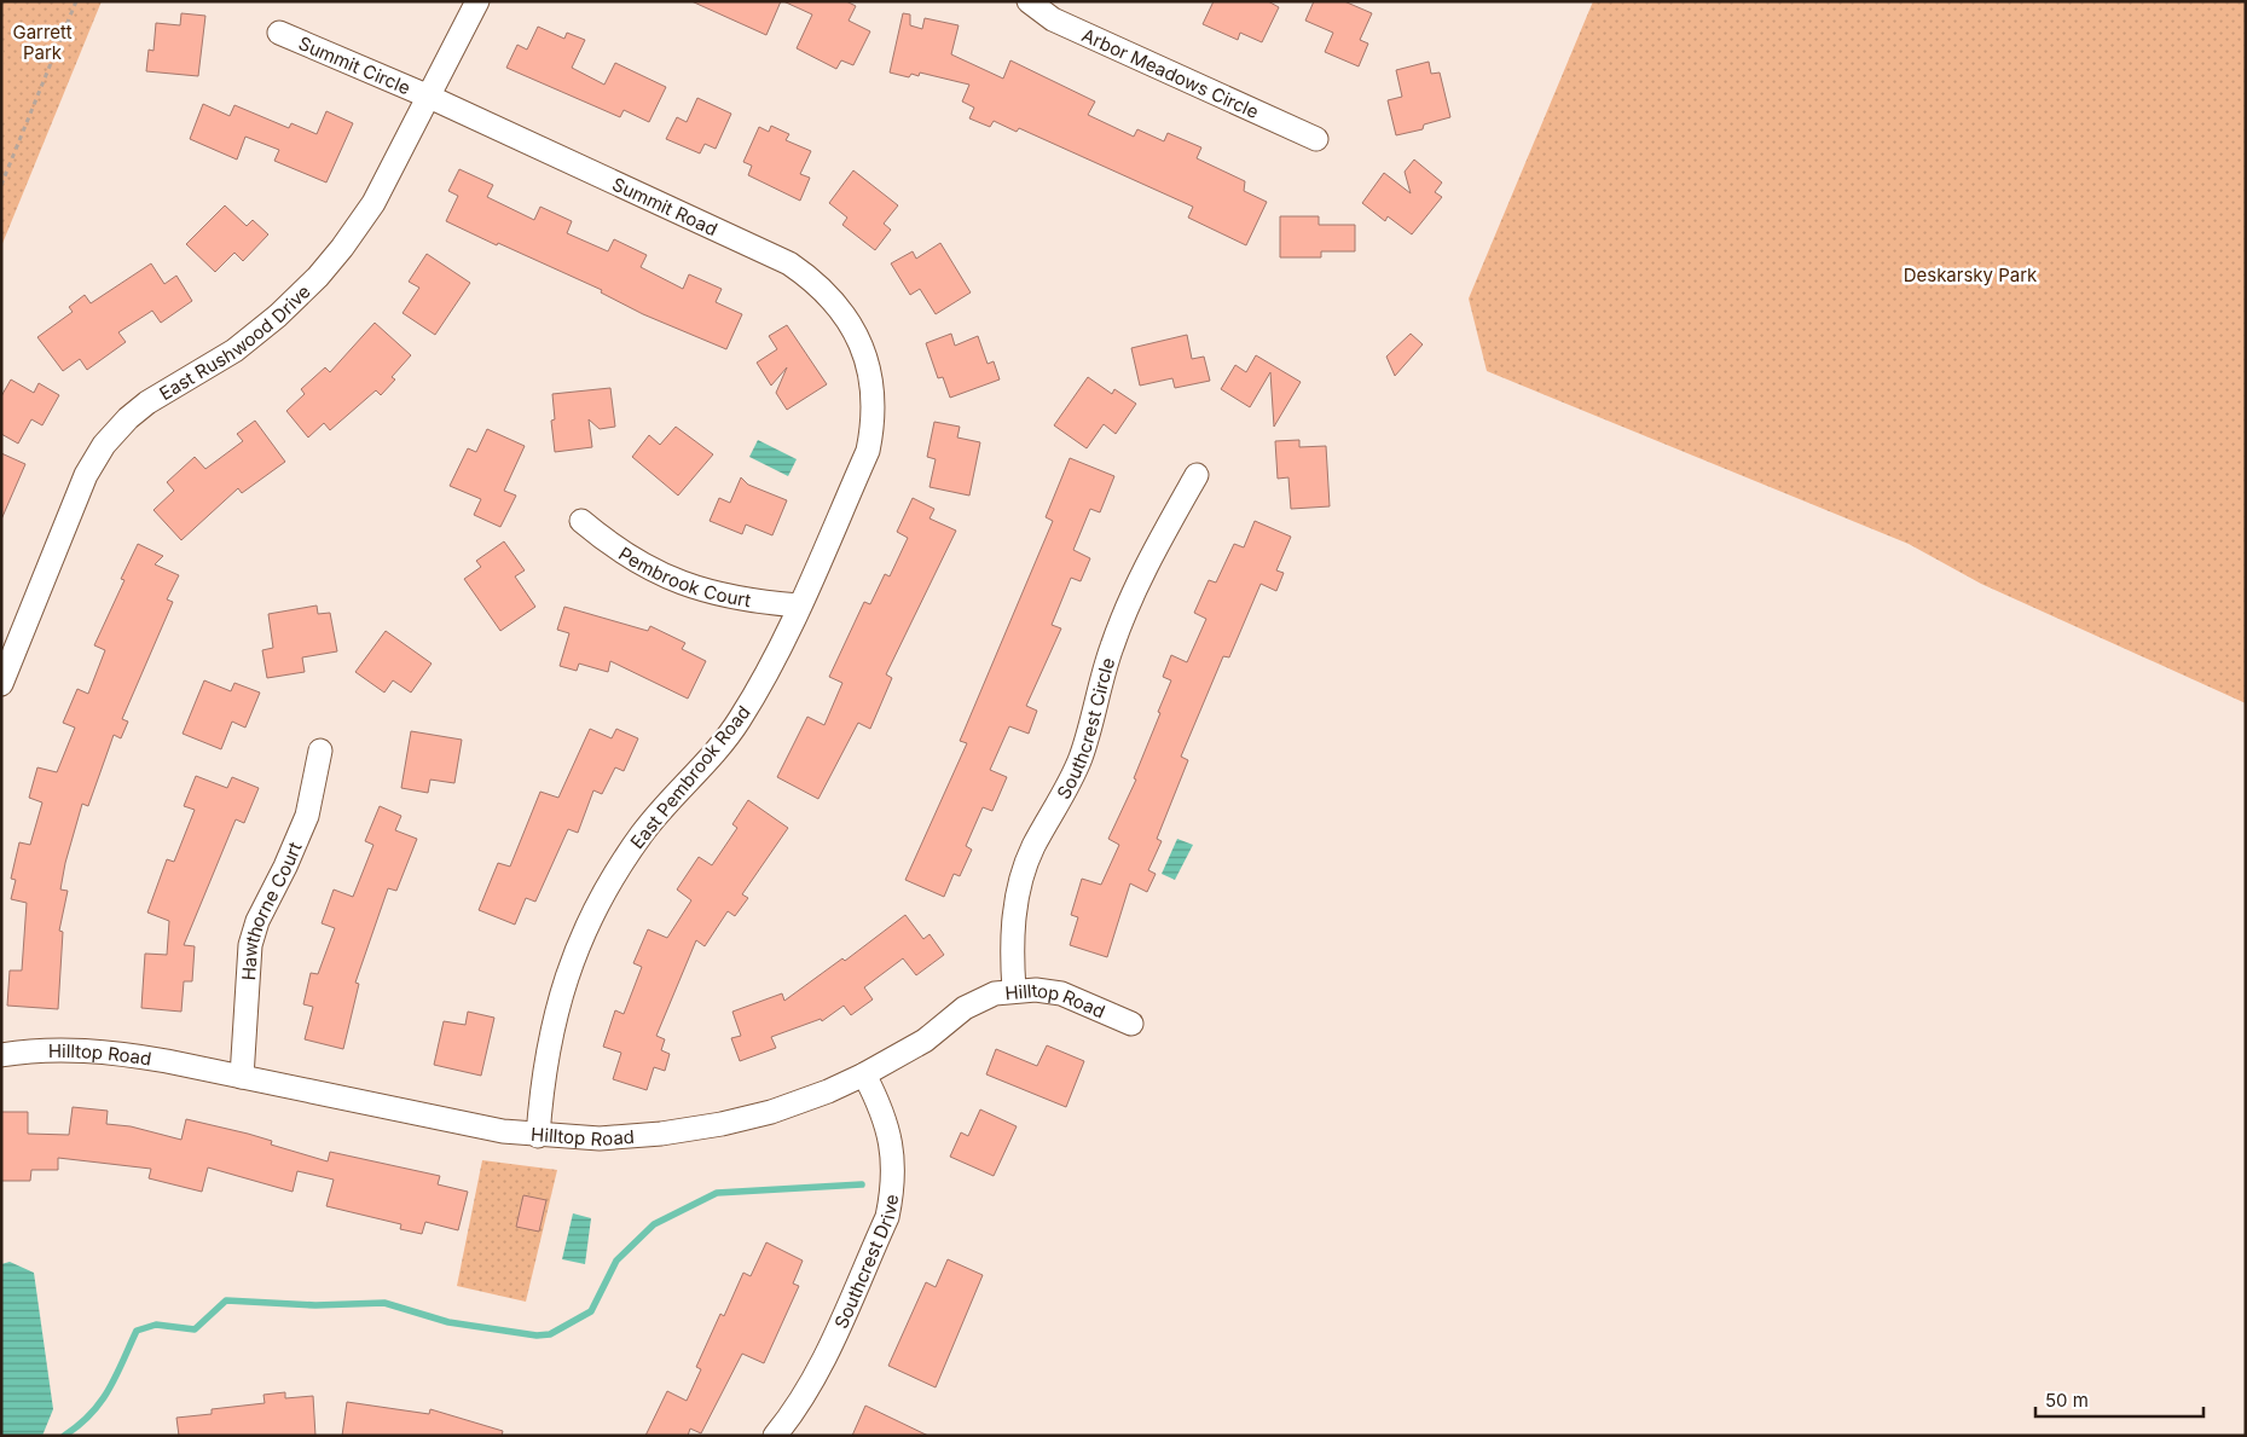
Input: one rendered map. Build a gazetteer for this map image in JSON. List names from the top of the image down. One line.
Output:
{"streets":{"street":["Summit Circle","Arbor Meadows Circle","Summit Road","East Rushwood Drive","Pembrook Court","Southcrest Circle","East Pembrook Road","Hawthorne Court","Hilltop Road","Southcrest Drive"]},"crossings":[["Summit Circle","Summit Road"],["Summit Circle","East Rushwood Drive"],["Summit Road","East Rushwood Drive"],["Summit Road","East Pembrook Road"],["Pembrook Court","East Pembrook Road"],["Southcrest Circle","Hilltop Road"],["East Pembrook Road","Hilltop Road"],["Hawthorne Court","Hilltop Road"],["Hilltop Road","Southcrest Drive"]],"parks":["Garrett Park","Deskarsky Park"],"scale_bar":"50 m"}
